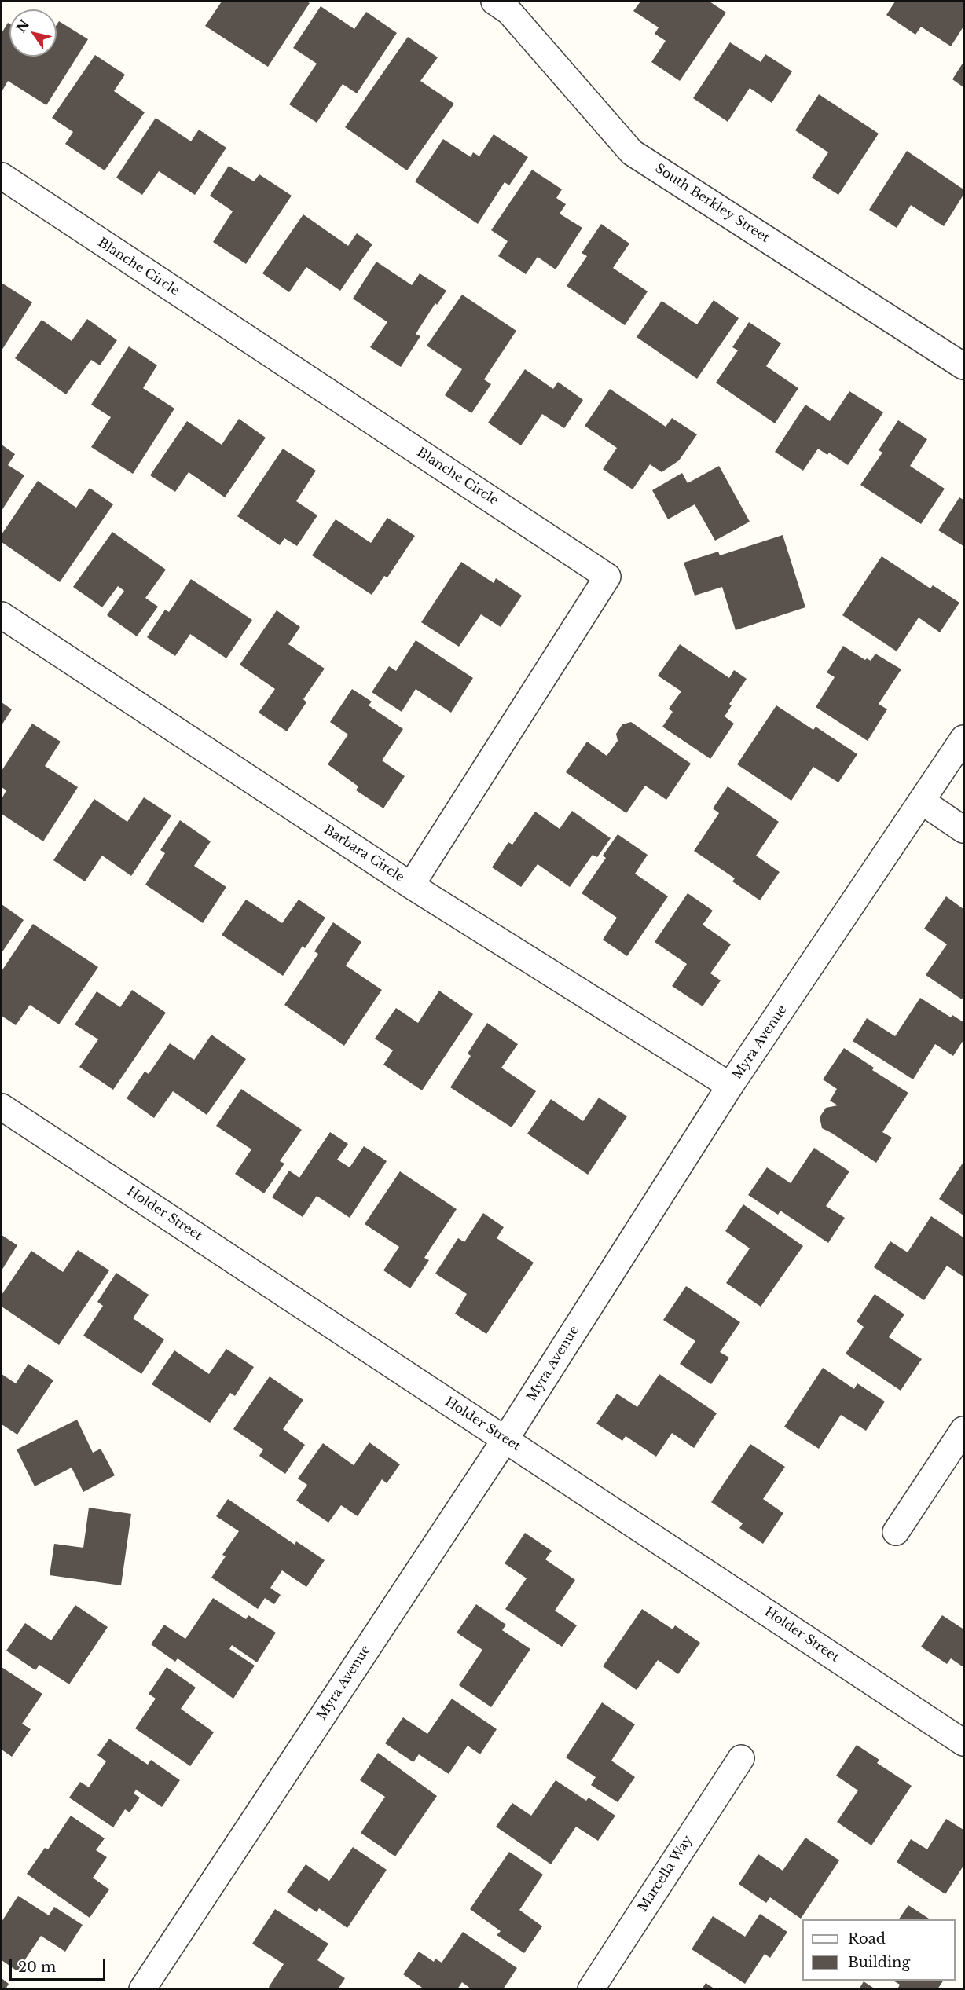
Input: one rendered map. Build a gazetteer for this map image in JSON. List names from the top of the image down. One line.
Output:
{"streets":{"street":["South Berkley Street","Blanche Circle","Barbara Circle","Myra Avenue","Holder Street","Marcella Way"]},"crossings":[["Blanche Circle","Barbara Circle"],["Barbara Circle","Myra Avenue"],["Myra Avenue","Holder Street"]],"legend":["Road","Building"],"scale_bar":"20 m","north":"top left"}
